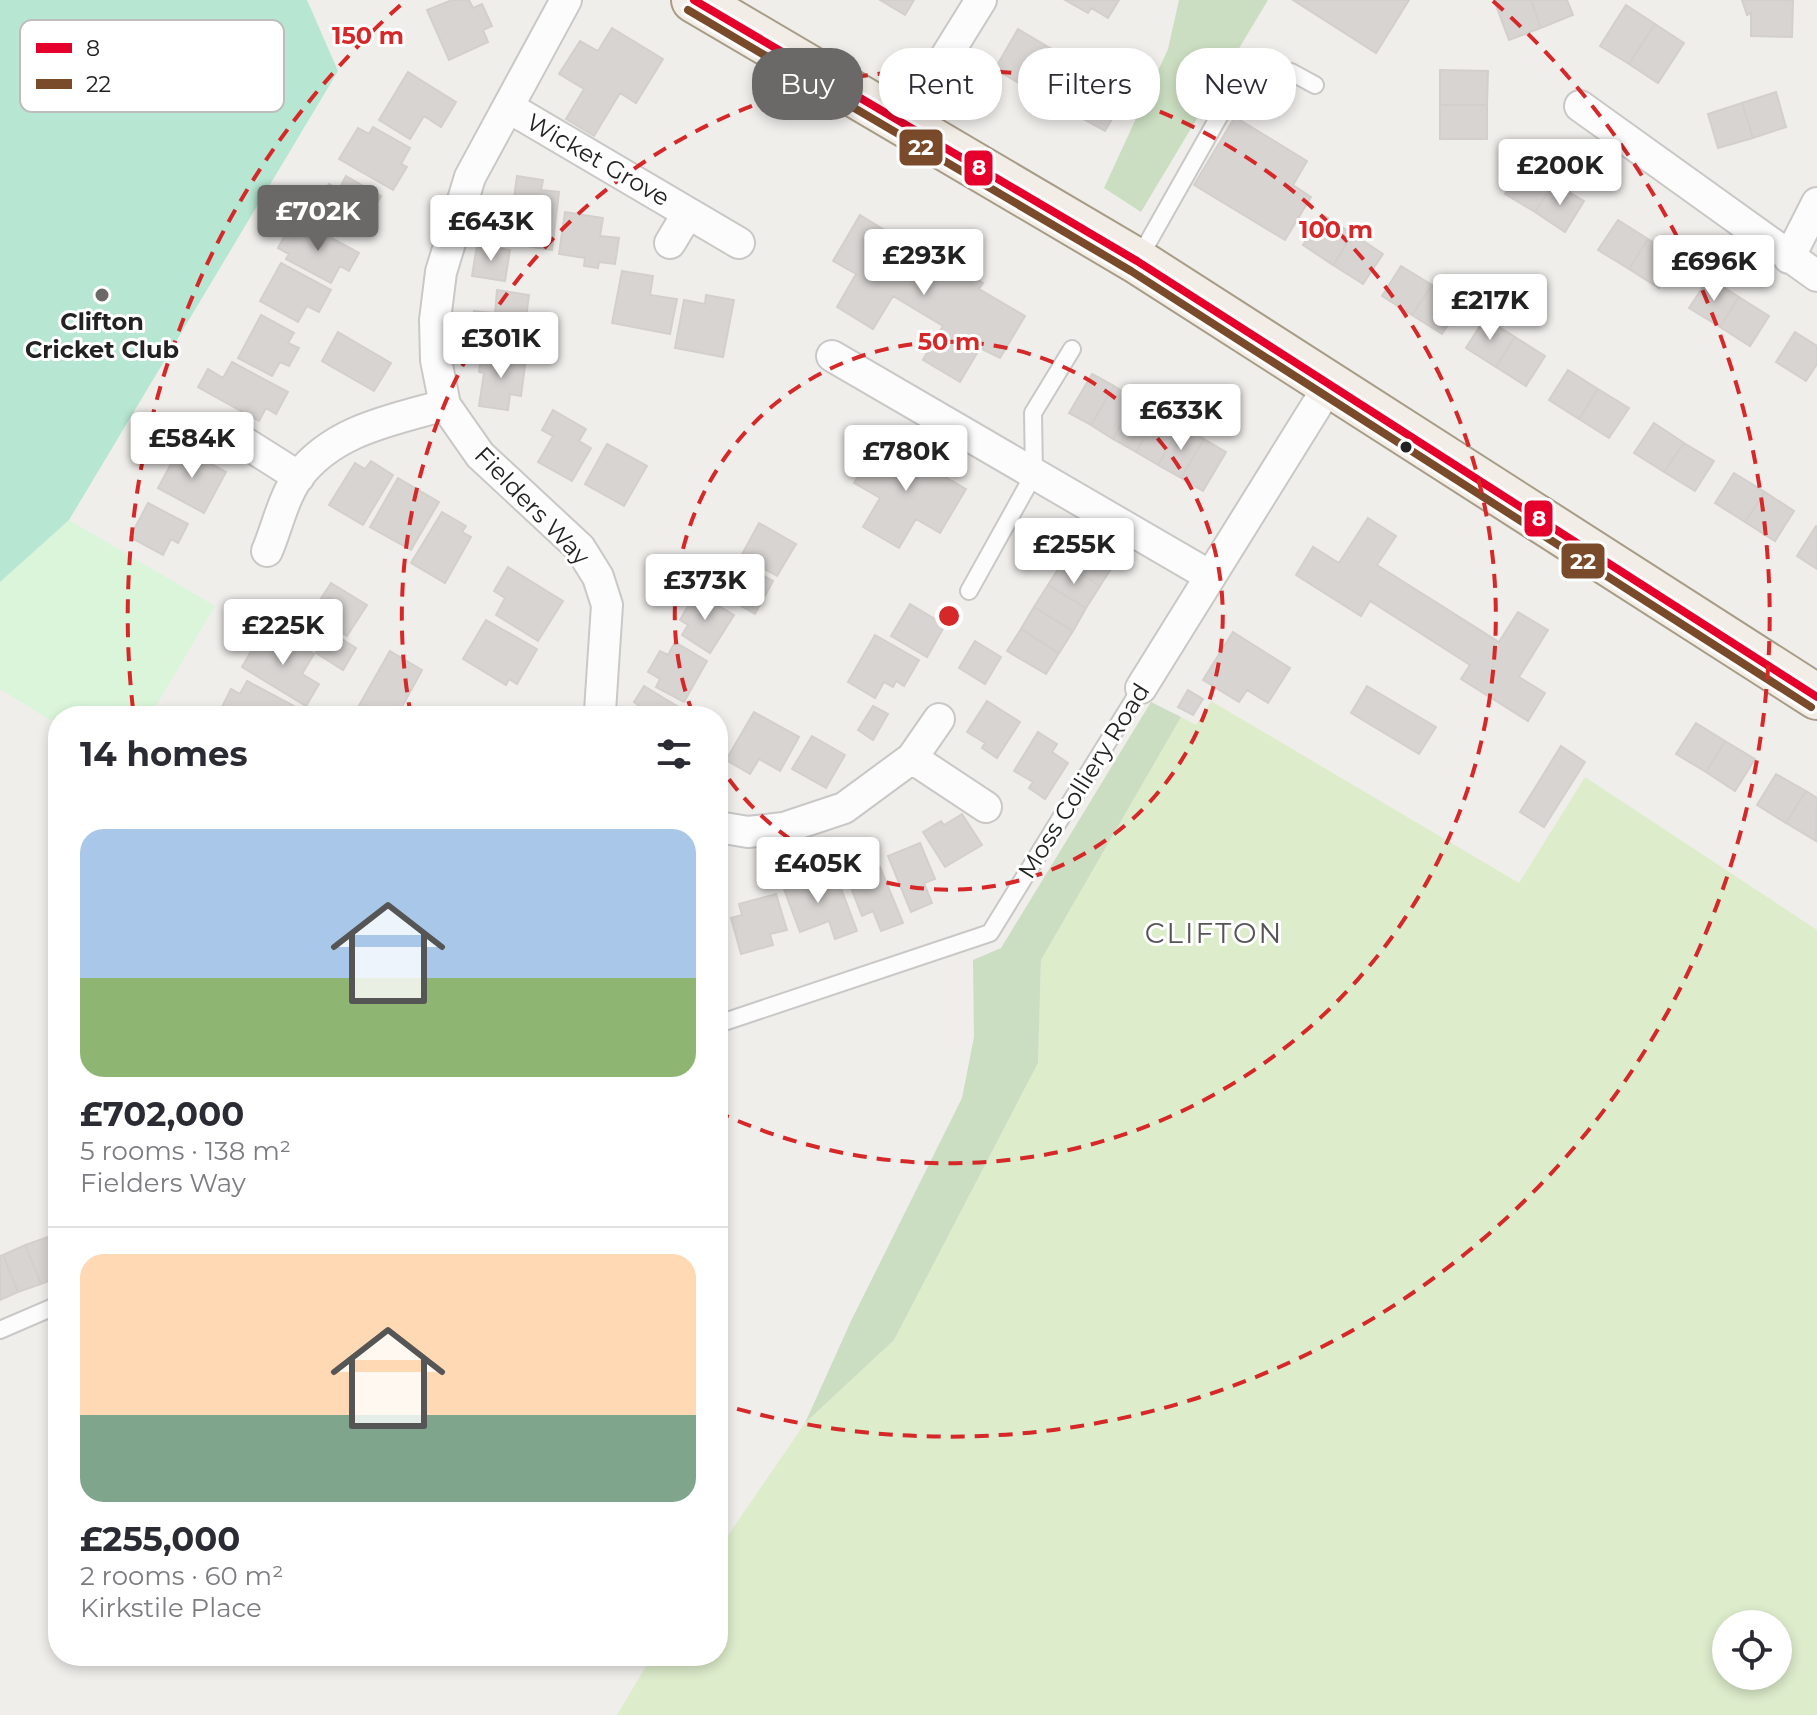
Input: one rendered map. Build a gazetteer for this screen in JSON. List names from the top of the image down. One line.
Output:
{"streets":{"street":["Wicket Grove","Fielders Way","Moss Colliery Road"]},"crossings":[["Wicket Grove","Fielders Way"]],"districts":["CLIFTON"],"places":["Clifton Cricket Club"],"lines":["transit line 8","transit line 22"],"legend":["8","22"],"page":{"chip":["Buy","Rent","Filters","New"],"price":["£200K","£702K","£643K","£293K","£696K","£217K","£301K","£633K","£584K","£780K","£255K","£373K","£225K","£405K"],"heading":"14 homes","list":[{"name":"£702,000","note":"5 rooms · 138 m² · Fielders Way"},{"name":"£255,000","note":"2 rooms · 60 m² · Kirkstile Place"}]},"rings":["150 m","100 m","50 m"]}
